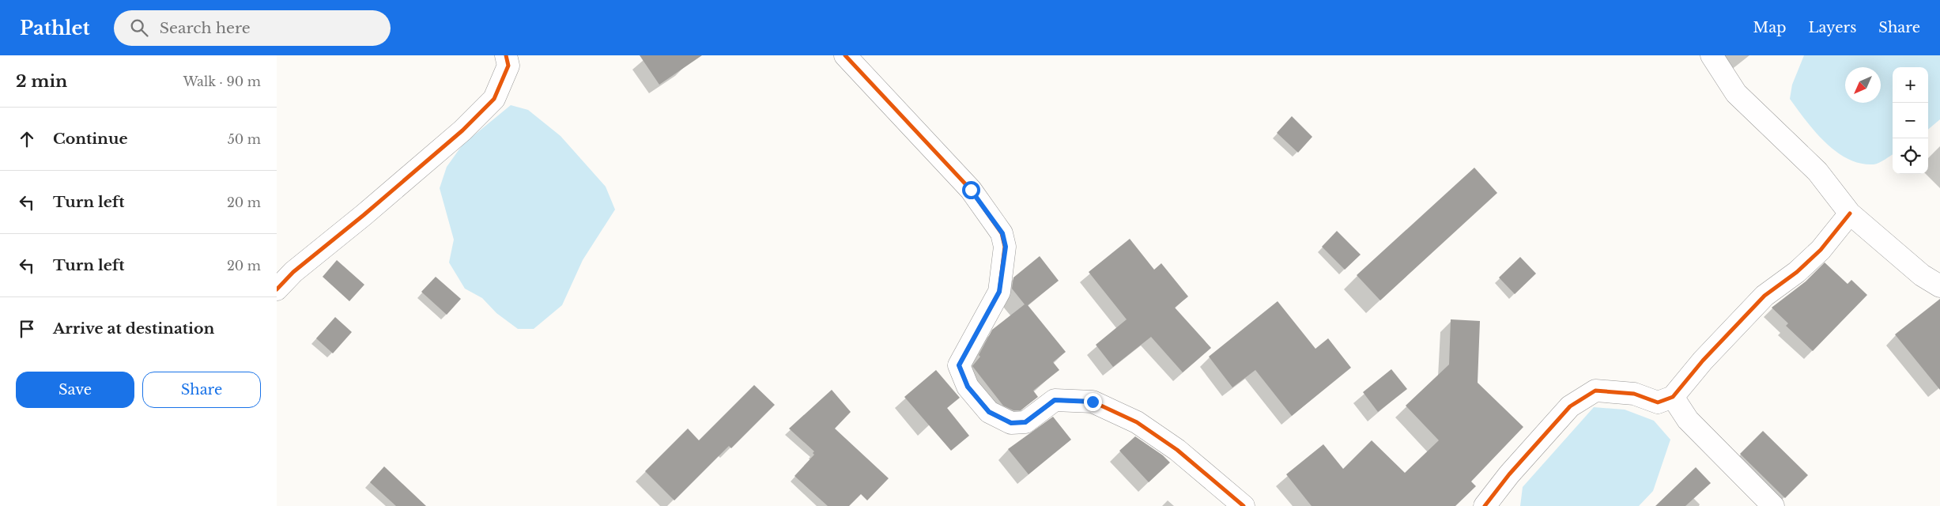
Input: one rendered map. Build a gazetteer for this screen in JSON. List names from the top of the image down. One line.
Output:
{"north":"bottom left","page":{"header":"Pathlet","search":"Search here","nav":["Map","Layers","Share"],"heading":["2 min","Walk · 90 m"],"map_buttons":["+","−"],"list":[["Continue","50 m"],["Turn left","20 m"],["Turn left","20 m"],"Arrive at destination"],"buttons":["Save","Share"]}}
